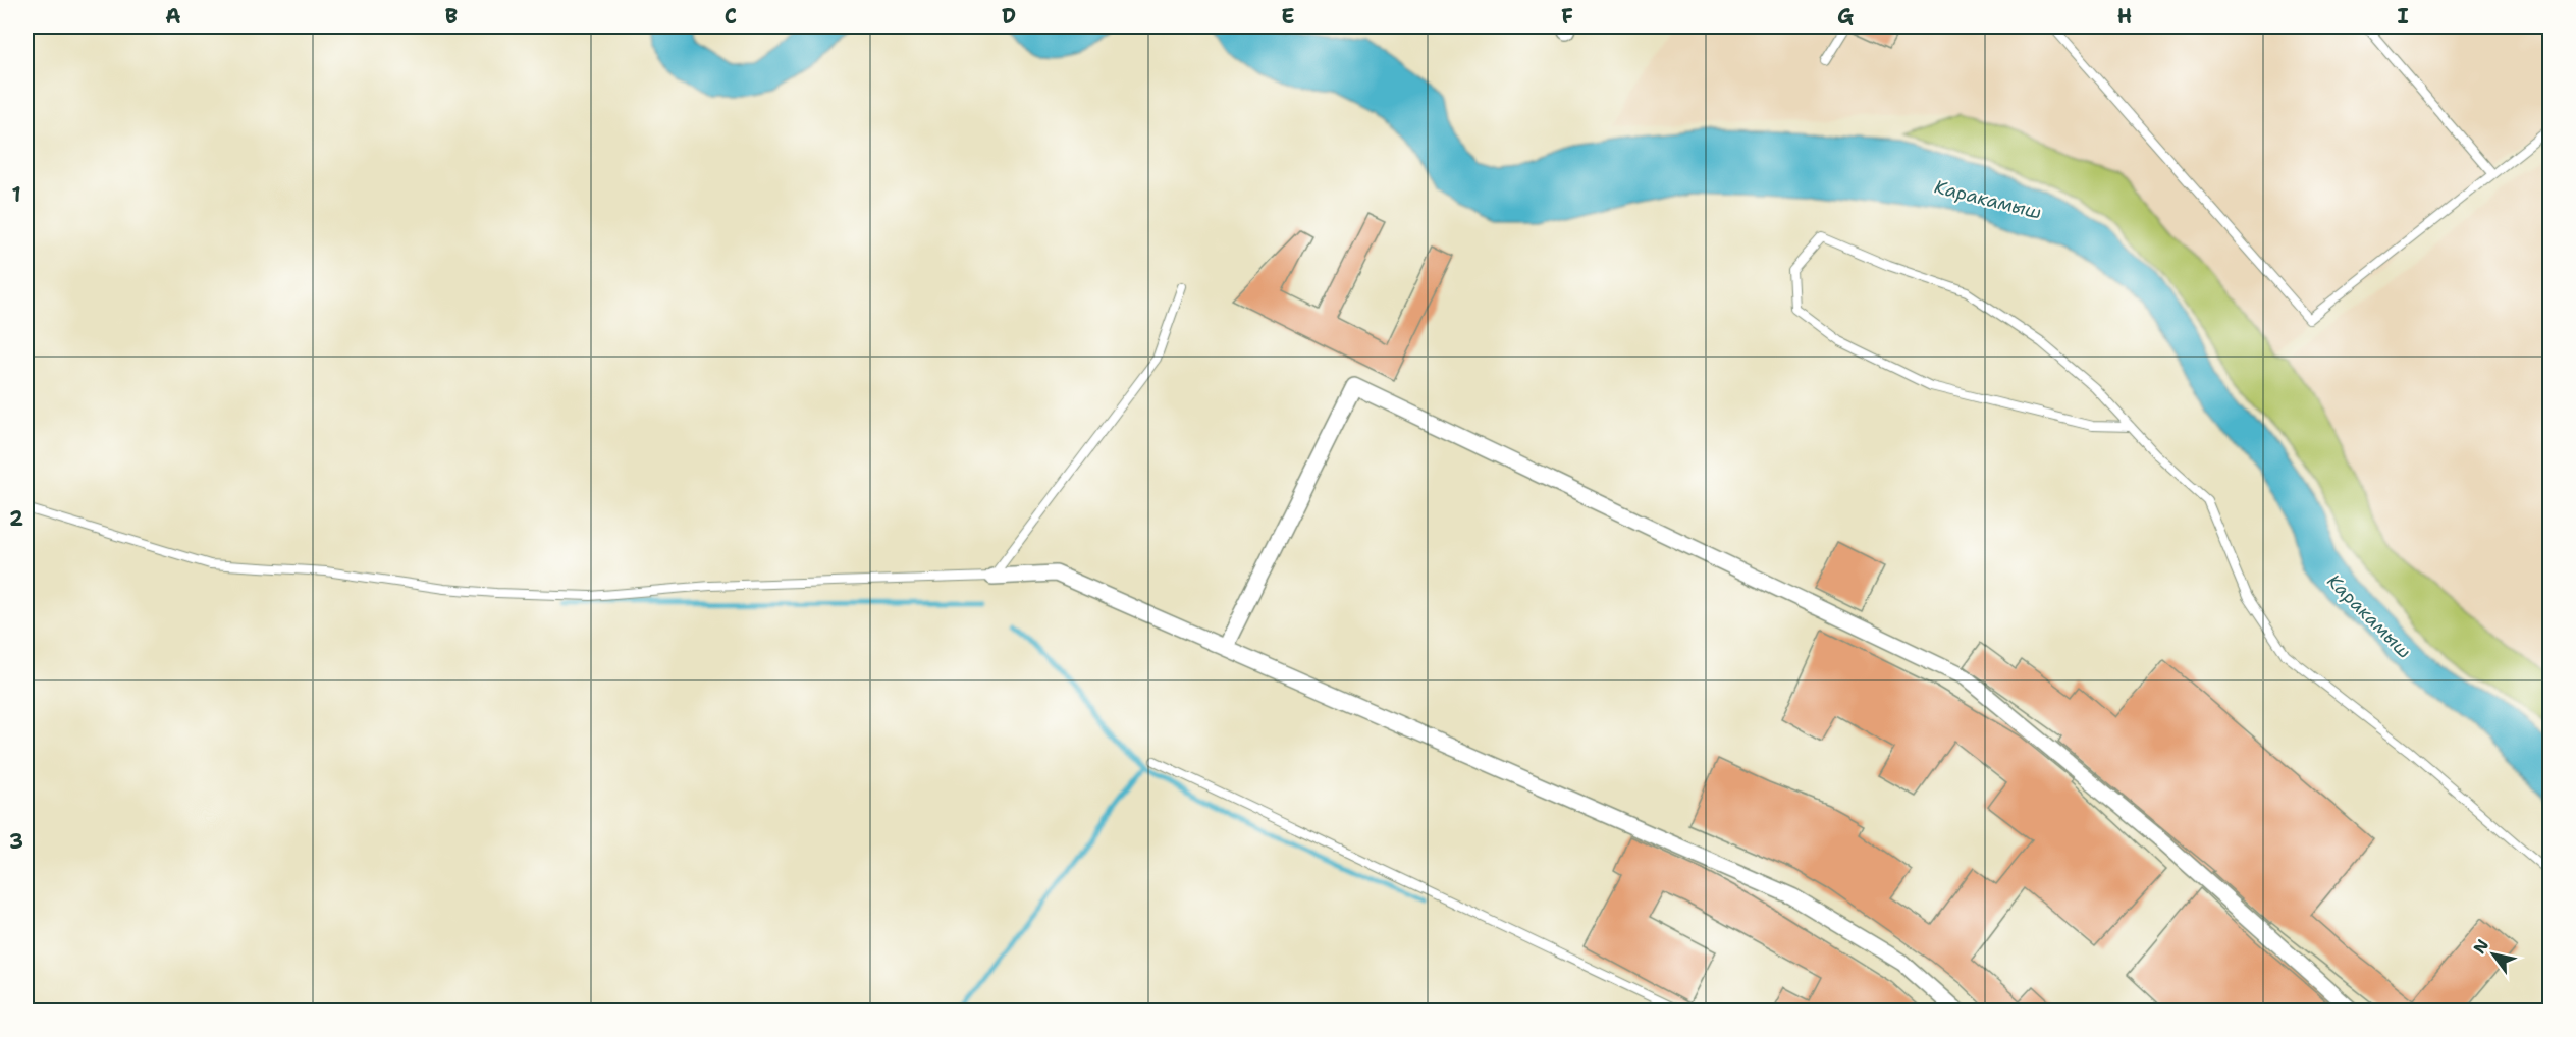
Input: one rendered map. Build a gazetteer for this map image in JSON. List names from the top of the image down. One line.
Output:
{"water":["Каракамыш"],"north":"top left","grid":{"columns":["A","B","C","D","E","F","G","H","I"],"rows":["1","2","3"]}}
